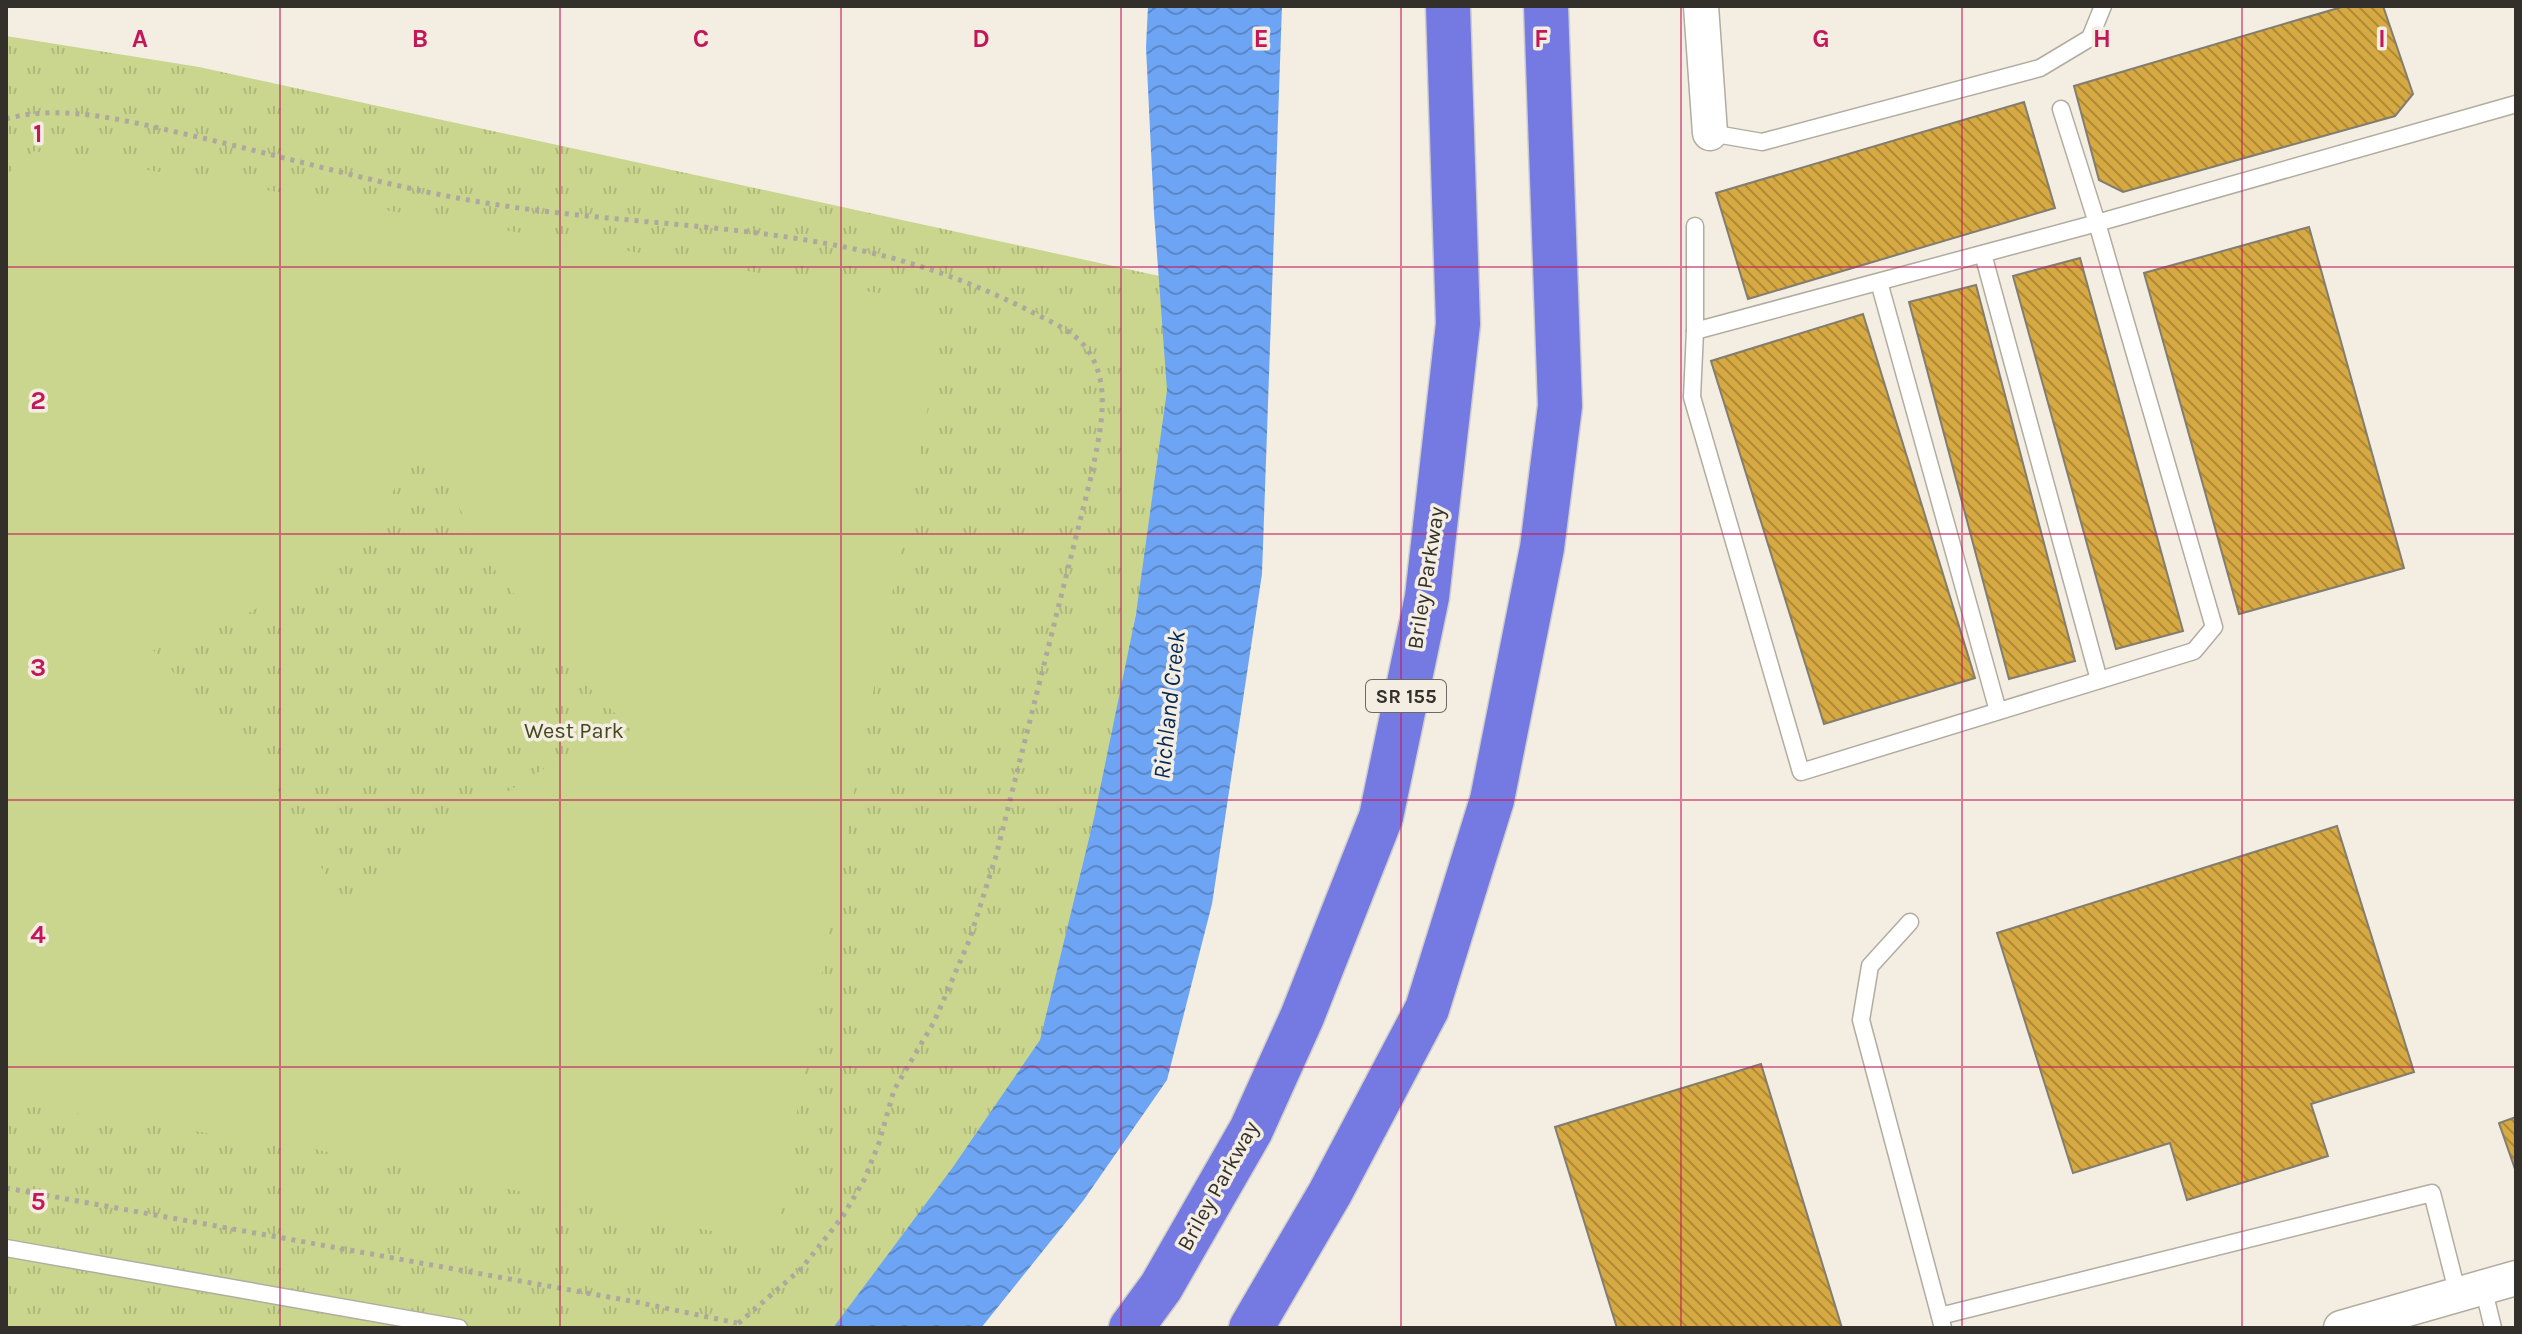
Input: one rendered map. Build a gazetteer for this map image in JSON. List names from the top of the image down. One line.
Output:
{"streets":{"highway":["Briley Parkway","SR 155"]},"water":["Richland Creek"],"parks":["West Park"],"grid":{"columns":["A","B","C","D","E","F","G","H","I"],"rows":["1","2","3","4","5"]}}
